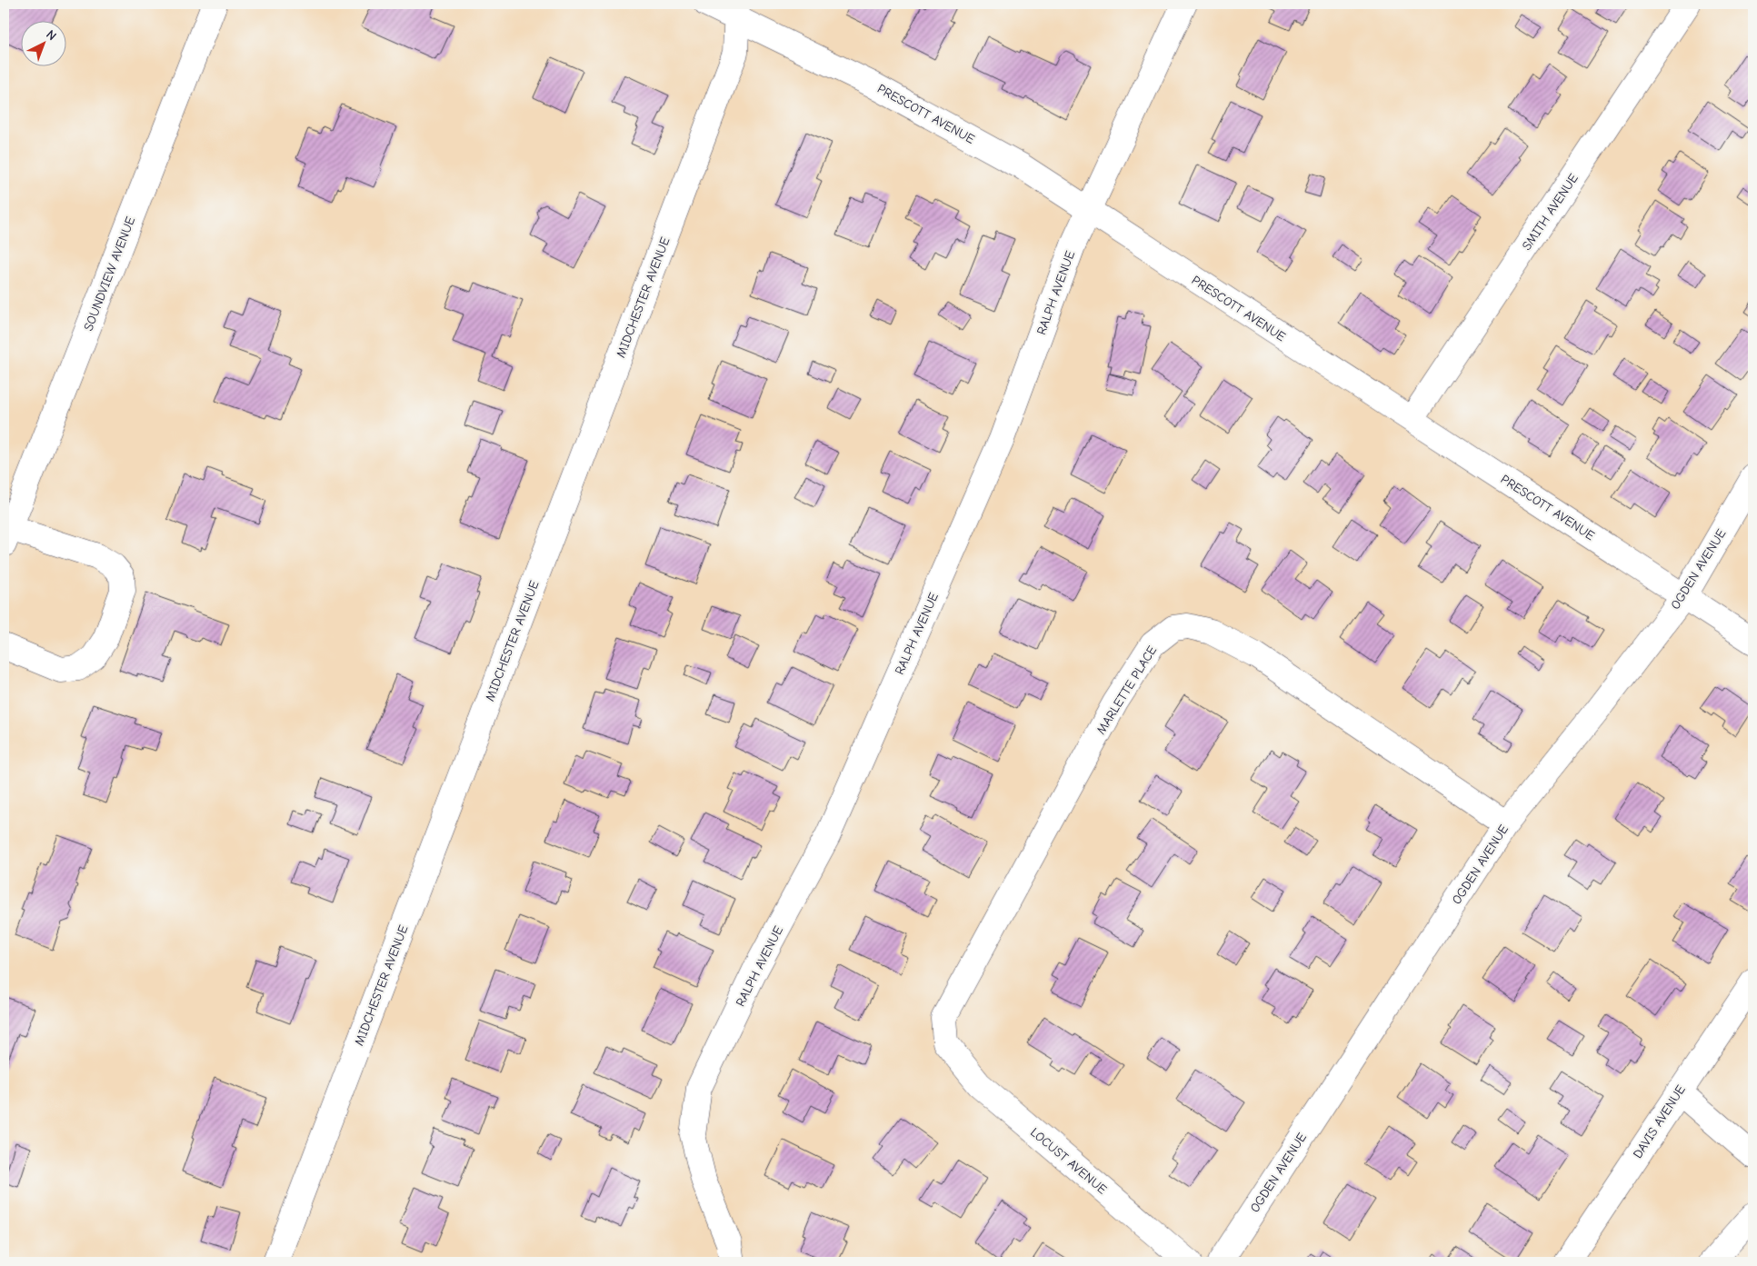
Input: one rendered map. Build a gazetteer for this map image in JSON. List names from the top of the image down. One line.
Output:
{"streets":{"street":["PRESCOTT AVENUE","SMITH AVENUE","SOUNDVIEW AVENUE","RALPH AVENUE","MIDCHESTER AVENUE","OGDEN AVENUE","MARLETTE PLACE","DAVIS AVENUE","LOCUST AVENUE"]},"crossings":[["PRESCOTT AVENUE","SMITH AVENUE"],["PRESCOTT AVENUE","RALPH AVENUE"],["PRESCOTT AVENUE","MIDCHESTER AVENUE"],["PRESCOTT AVENUE","OGDEN AVENUE"],["OGDEN AVENUE","MARLETTE PLACE"],["MARLETTE PLACE","LOCUST AVENUE"]],"north":"top right"}
